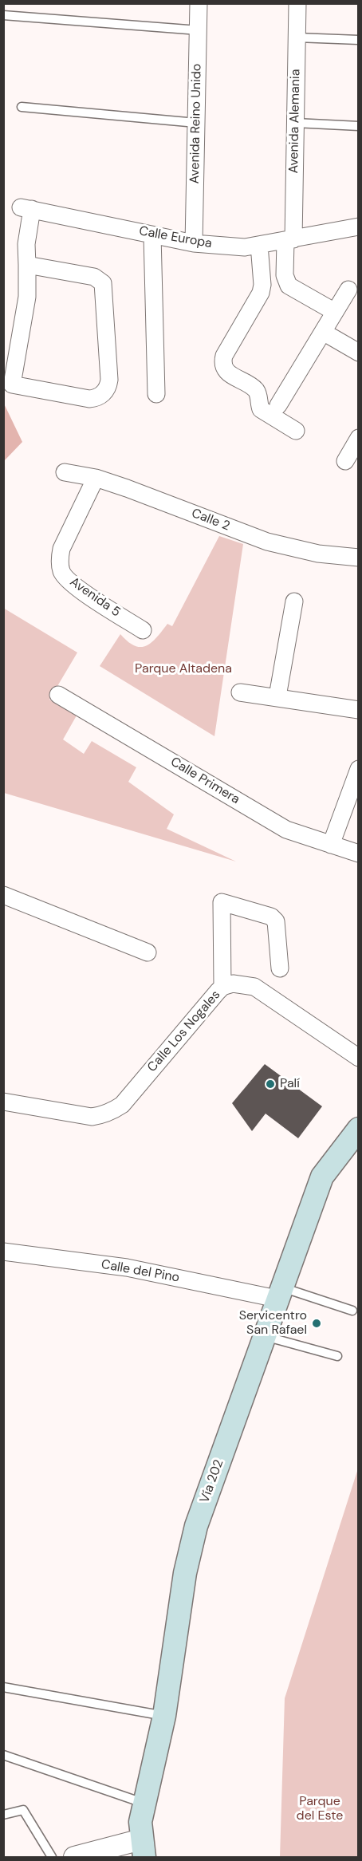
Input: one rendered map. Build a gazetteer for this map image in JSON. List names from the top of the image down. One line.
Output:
{"streets":{"main road":["Vía 202"],"street":["Avenida Alemania","Avenida Reino Unido","Calle Europa","Calle 2","Avenida 5","Calle Primera","Calle Los Nogales","Calle del Pino"]},"crossings":[["Avenida Alemania","Calle Europa"],["Avenida Reino Unido","Calle Europa"],["Calle 2","Avenida 5"],["Calle del Pino","Vía 202"]],"parks":["Parque Altadena","Parque del Este"],"places":["Palí","Servicentro San Rafael"]}
